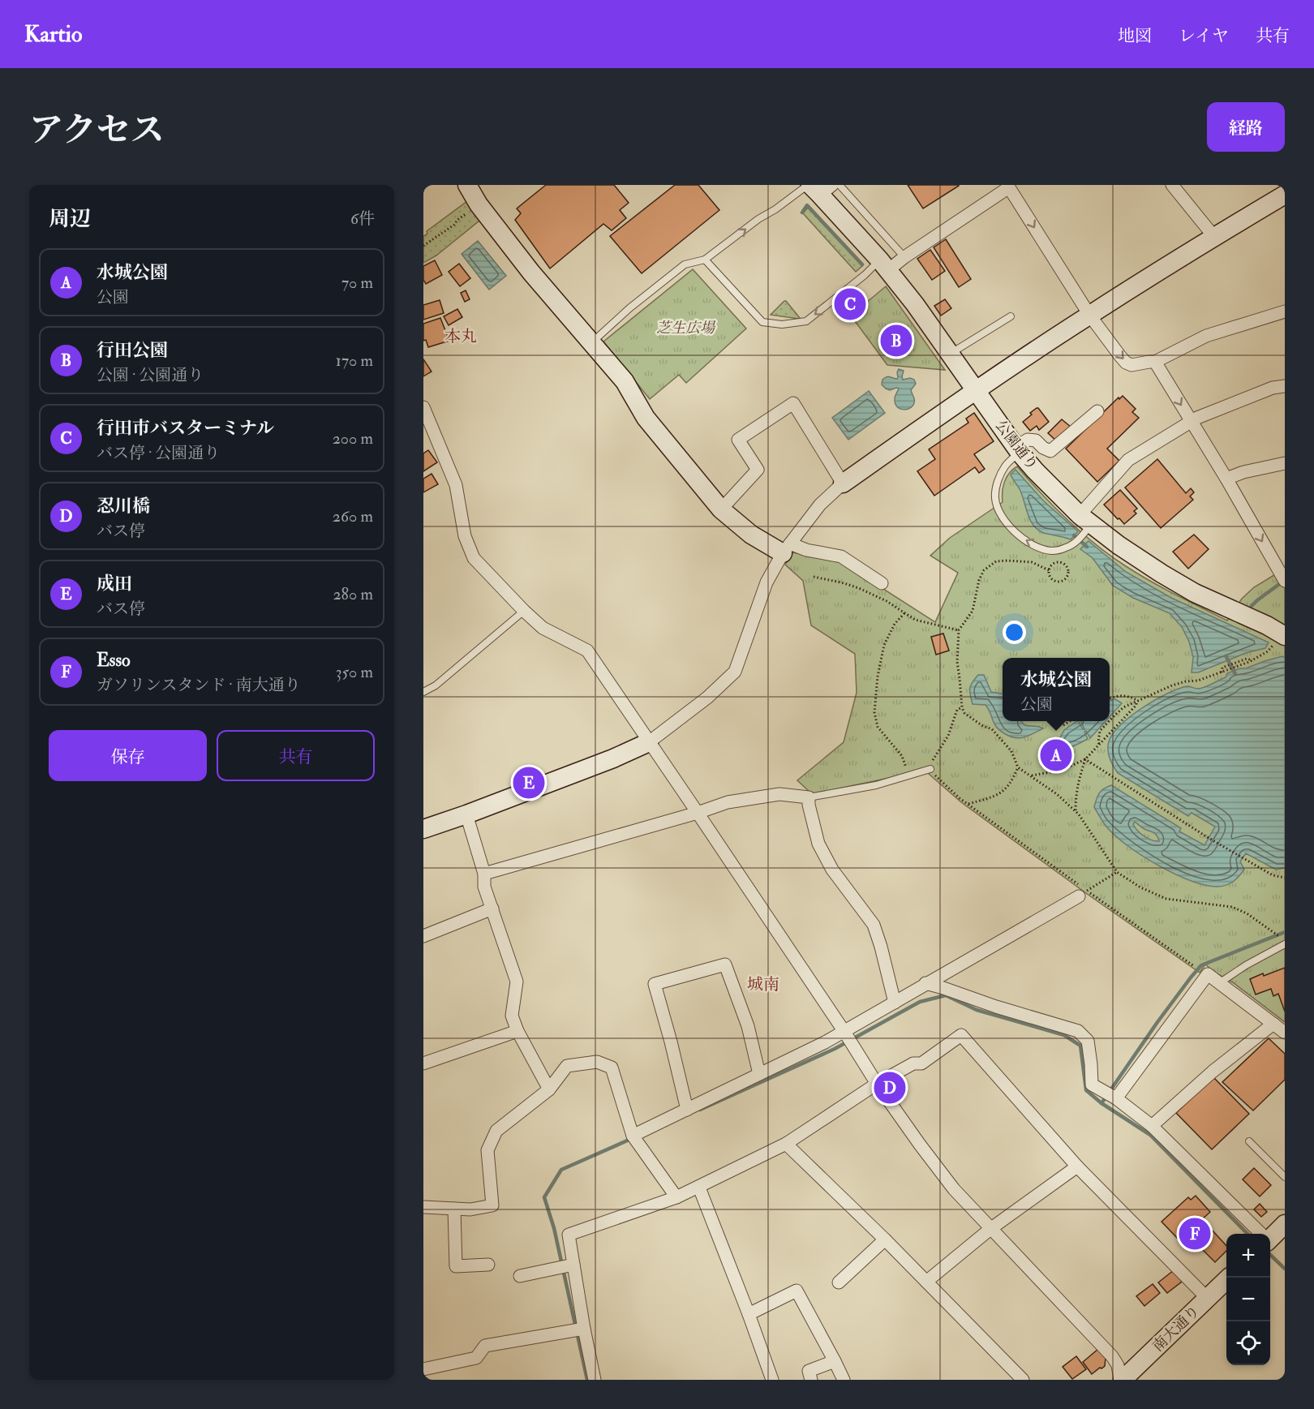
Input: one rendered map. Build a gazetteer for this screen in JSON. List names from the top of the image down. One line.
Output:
{"streets":{"street":["公園通り","南大通り"]},"districts":["本丸","城南"],"parks":["芝生広場"],"page":{"header":"Kartio","nav":["地図","レイヤ","共有"],"title":"アクセス","buttons":["経路",["保存","共有"]],"heading":["周辺","6件"],"list":[{"mark":"A","name":"水城公園","note":"公園","value":"70 m"},{"mark":"B","name":"行田公園","note":"公園 · 公園通り","value":"170 m"},{"mark":"C","name":"行田市バスターミナル","note":"バス停 · 公園通り","value":"200 m"},{"mark":"D","name":"忍川橋","note":"バス停","value":"260 m"},{"mark":"E","name":"成田","note":"バス停","value":"280 m"},{"mark":"F","name":"Esso","note":"ガソリンスタンド · 南大通り","value":"350 m"}],"pins":["C","B","A","E","D","F"],"popup":["水城公園","公園"],"map_buttons":["+","−"]}}
